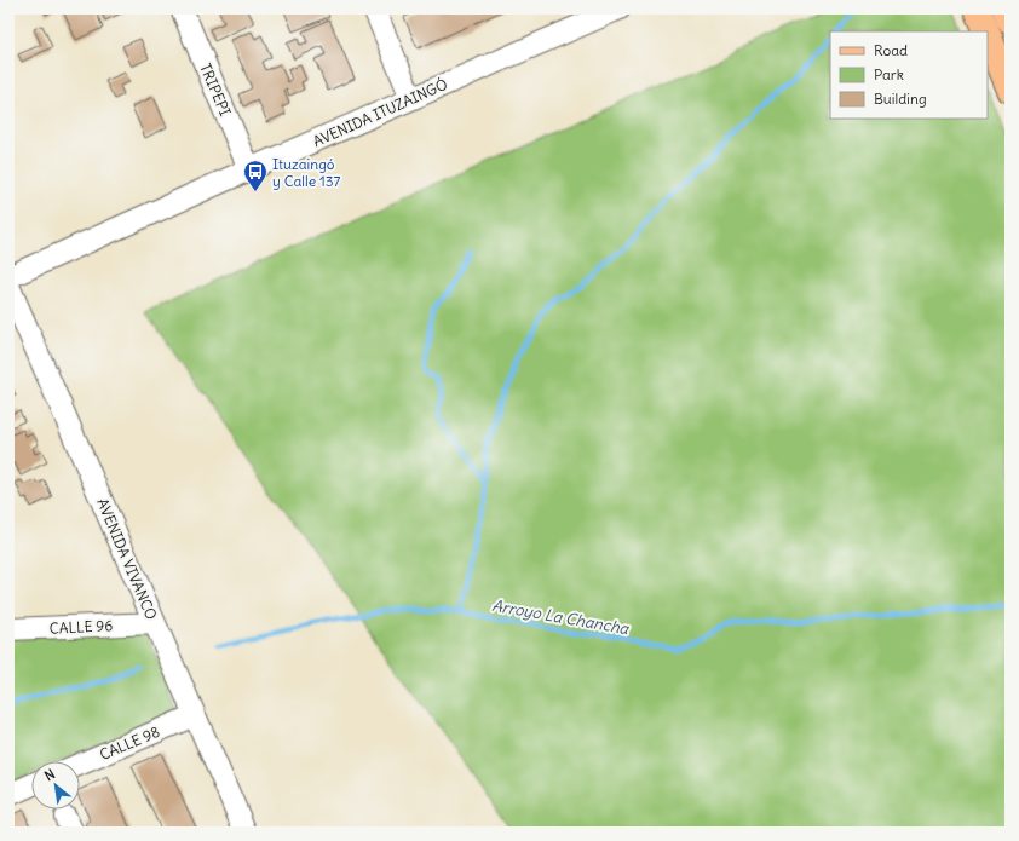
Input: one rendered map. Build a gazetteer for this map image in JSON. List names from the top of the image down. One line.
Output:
{"streets":{"street":["TRIPEPI","AVENIDA ITUZAINGÓ","AVENIDA VIVANCO","CALLE 96","CALLE 98"]},"crossings":[["TRIPEPI","AVENIDA ITUZAINGÓ"],["AVENIDA VIVANCO","CALLE 96"],["AVENIDA VIVANCO","CALLE 98"]],"water":["Arroyo La Chancha"],"places":{"bus stop":["Ituzaingó y Calle 137"]},"legend":["Road","Park","Building"],"north":"top left"}
